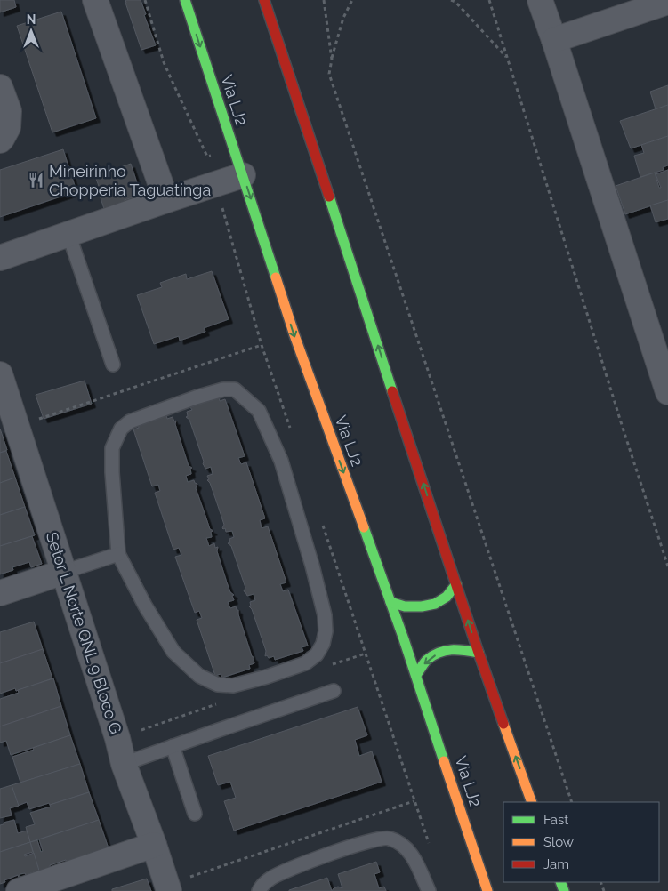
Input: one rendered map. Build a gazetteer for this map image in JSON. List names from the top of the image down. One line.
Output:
{"streets":{"main road":["Via LJ2"],"street":["Setor L Norte QNL 9 Bloco G"]},"places":{"restaurant":["Mineirinho Chopperia Taguatinga"]},"legend":["Fast","Slow","Jam"],"north":"top"}
